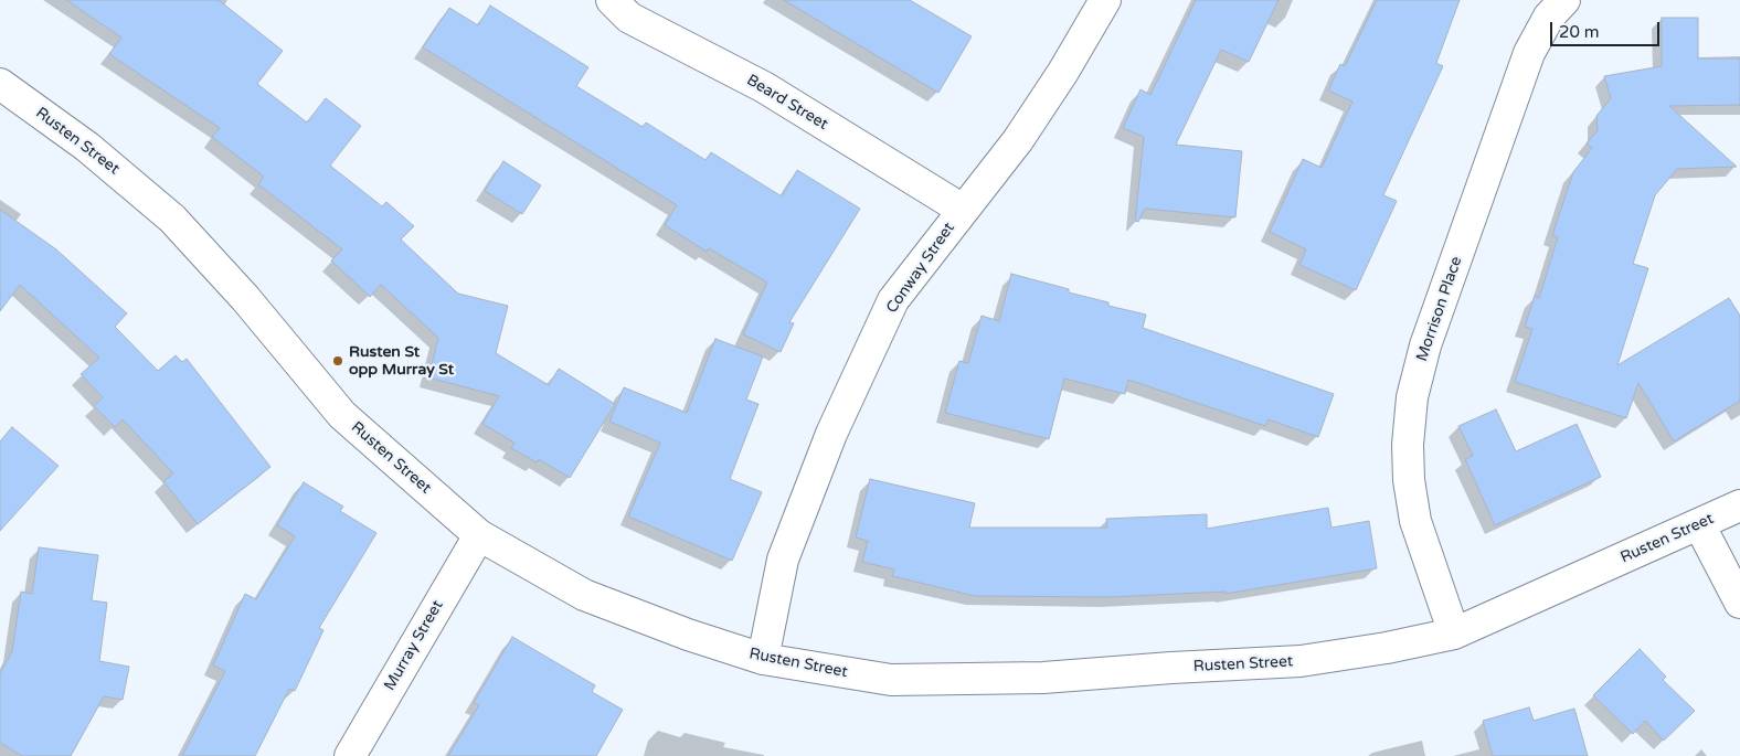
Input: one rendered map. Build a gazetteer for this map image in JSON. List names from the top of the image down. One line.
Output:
{"streets":{"street":["Beard Street","Rusten Street","Conway Street","Morrison Place","Murray Street"]},"crossings":[["Beard Street","Conway Street"],["Rusten Street","Conway Street"],["Rusten Street","Morrison Place"],["Rusten Street","Murray Street"]],"places":["Rusten St opp Murray St"],"scale_bar":"20 m"}
